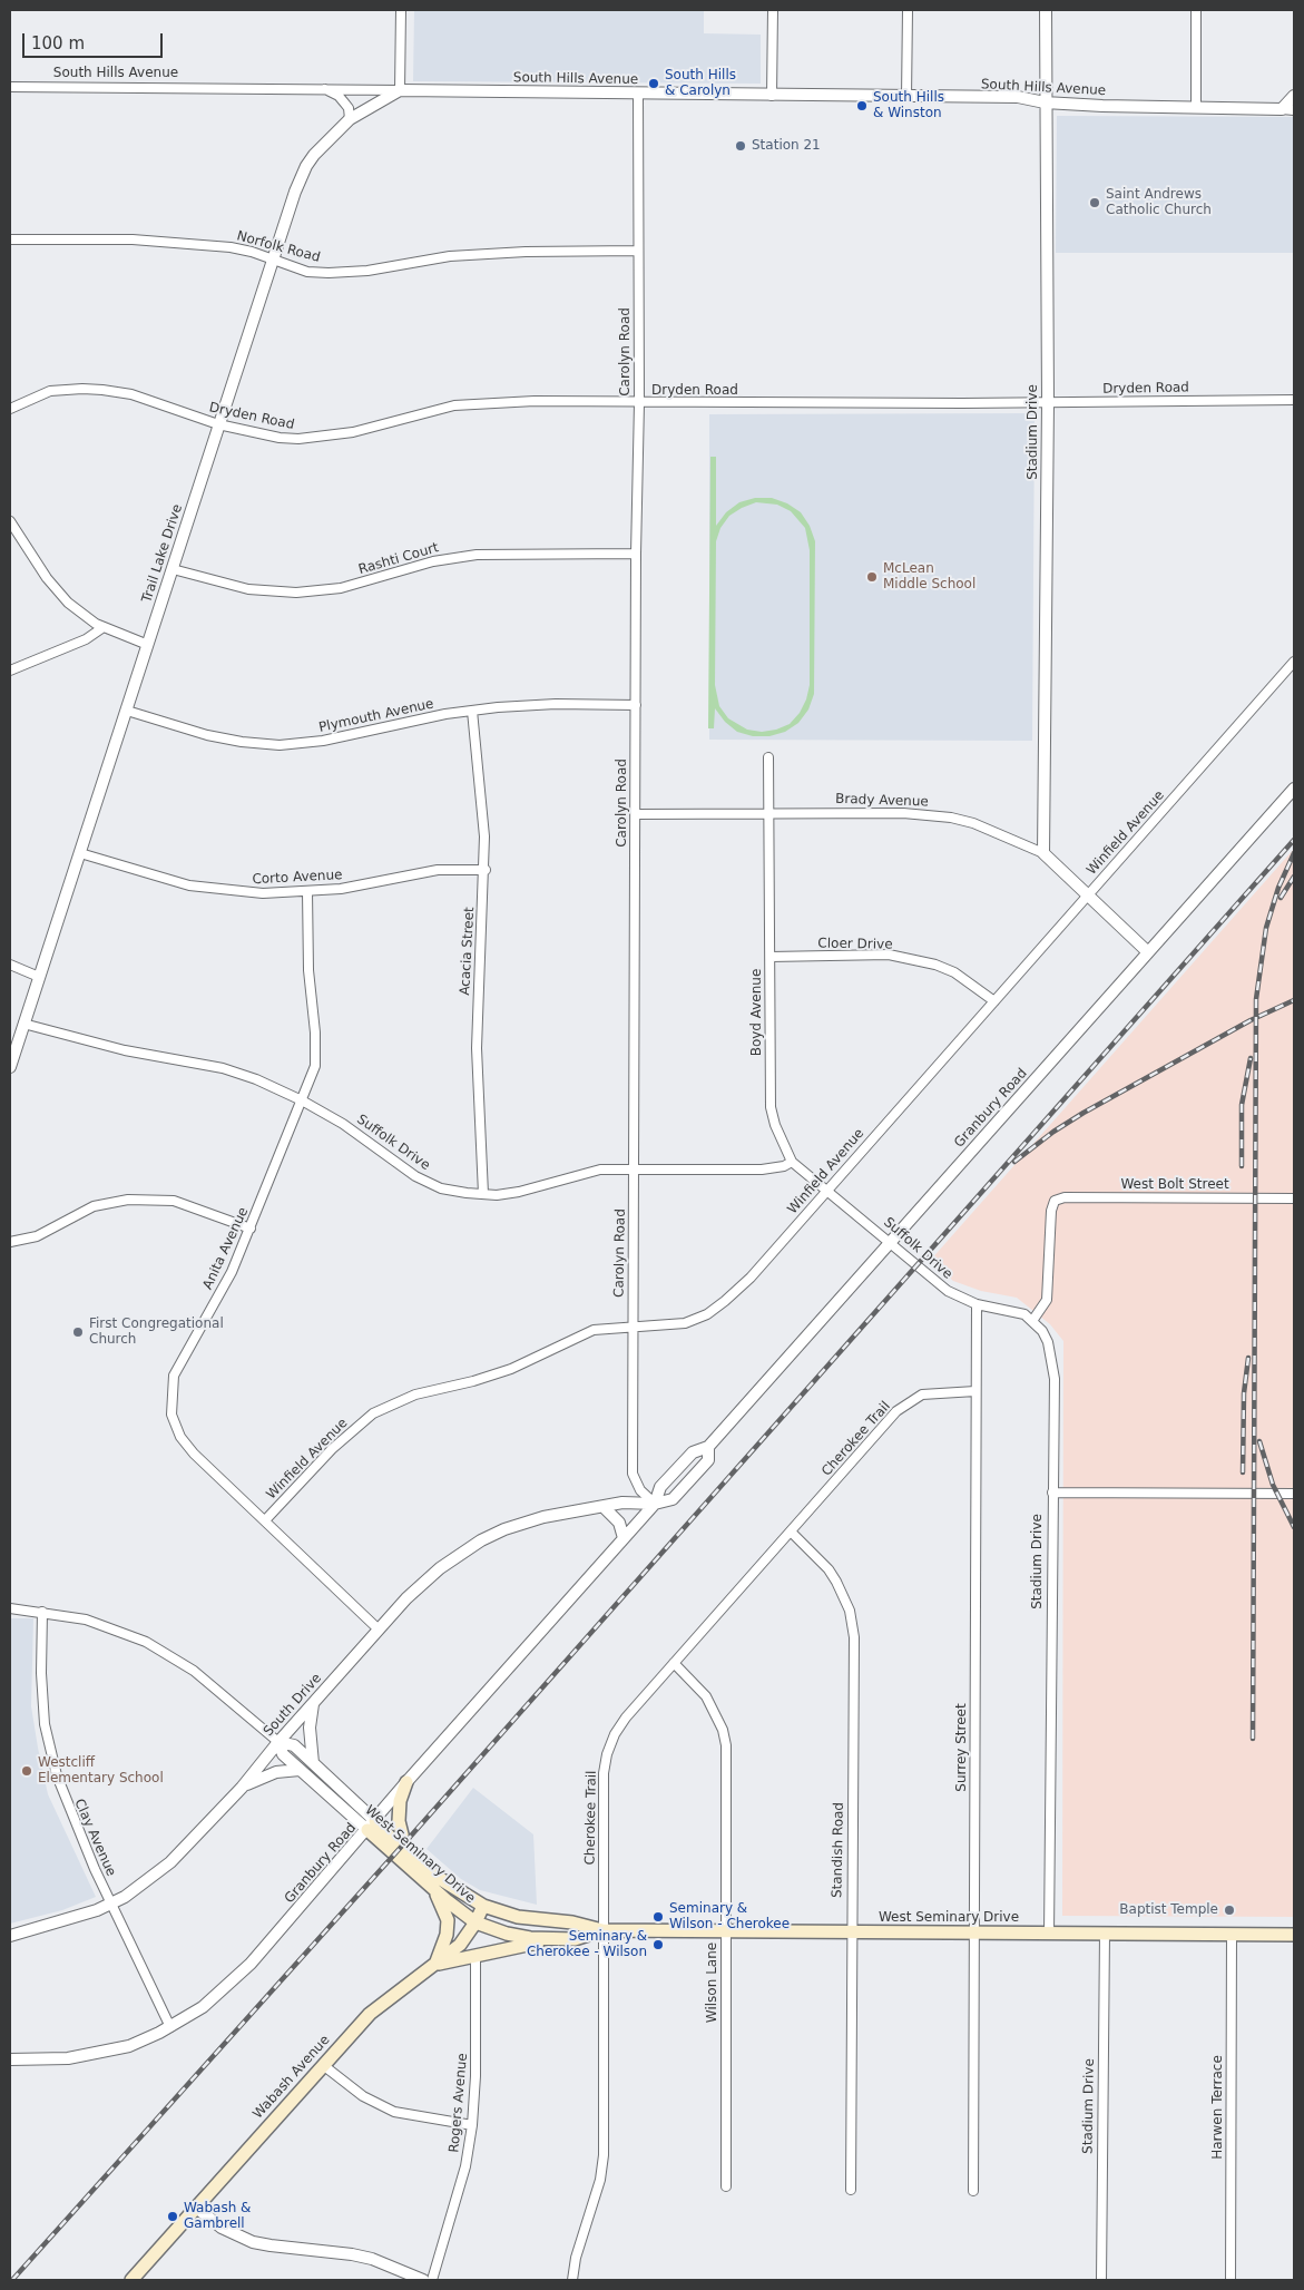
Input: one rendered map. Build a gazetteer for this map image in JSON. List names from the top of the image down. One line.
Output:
{"streets":{"main road":["West Seminary Drive","Wabash Avenue"],"street":["South Hills Avenue","Norfolk Road","Carolyn Road","Dryden Road","Stadium Drive","Trail Lake Drive","Rashti Court","Plymouth Avenue","Brady Avenue","Winfield Avenue","Corto Avenue","Cloer Drive","Acacia Street","Boyd Avenue","Granbury Road","Suffolk Drive","West Bolt Street","Anita Avenue","Cherokee Trail","South Drive","Surrey Street","Clay Avenue","Standish Road","Wilson Lane","Rogers Avenue","Harwen Terrace"]},"crossings":[["South Hills Avenue","Carolyn Road"],["South Hills Avenue","Stadium Drive"],["South Hills Avenue","Trail Lake Drive"],["Norfolk Road","Carolyn Road"],["Norfolk Road","Trail Lake Drive"],["Carolyn Road","Dryden Road"],["Carolyn Road","Rashti Court"],["Carolyn Road","Plymouth Avenue"],["Carolyn Road","Brady Avenue"],["Carolyn Road","Winfield Avenue"],["Carolyn Road","Granbury Road"],["Carolyn Road","Suffolk Drive"],["Carolyn Road","South Drive"],["Dryden Road","Stadium Drive"],["Dryden Road","Trail Lake Drive"],["Stadium Drive","Brady Avenue"],["Stadium Drive","Suffolk Drive"],["Stadium Drive","West Bolt Street"],["Stadium Drive","West Seminary Drive"],["Trail Lake Drive","Rashti Court"],["Trail Lake Drive","Plymouth Avenue"],["Trail Lake Drive","Corto Avenue"],["Trail Lake Drive","Suffolk Drive"],["Plymouth Avenue","Acacia Street"],["Brady Avenue","Winfield Avenue"],["Brady Avenue","Boyd Avenue"],["Brady Avenue","Granbury Road"],["Winfield Avenue","Cloer Drive"],["Winfield Avenue","Boyd Avenue"],["Winfield Avenue","Suffolk Drive"],["Winfield Avenue","Anita Avenue"],["Corto Avenue","Acacia Street"],["Corto Avenue","Anita Avenue"],["Cloer Drive","Boyd Avenue"],["Acacia Street","Suffolk Drive"],["Boyd Avenue","Suffolk Drive"],["Granbury Road","Suffolk Drive"],["Granbury Road","South Drive"],["Granbury Road","Clay Avenue"],["Granbury Road","West Seminary Drive"],["Suffolk Drive","West Bolt Street"],["Suffolk Drive","Anita Avenue"],["Suffolk Drive","Surrey Street"],["Anita Avenue","South Drive"],["Cherokee Trail","Surrey Street"],["Cherokee Trail","Standish Road"],["Cherokee Trail","West Seminary Drive"],["Cherokee Trail","Wilson Lane"],["South Drive","Clay Avenue"],["South Drive","West Seminary Drive"],["Surrey Street","West Seminary Drive"],["Clay Avenue","West Seminary Drive"],["Standish Road","West Seminary Drive"],["West Seminary Drive","Wilson Lane"],["West Seminary Drive","Wabash Avenue"],["West Seminary Drive","Harwen Terrace"]],"places":["South Hills & Carolyn","South Hills & Winston","Station 21","Saint Andrews Catholic Church","McLean Middle School","First Congregational Church","Westcliff Elementary School","Baptist Temple","Seminary & Wilson - Cherokee","Seminary & Cherokee - Wilson","Wabash & Gambrell"],"scale_bar":"100 m"}
